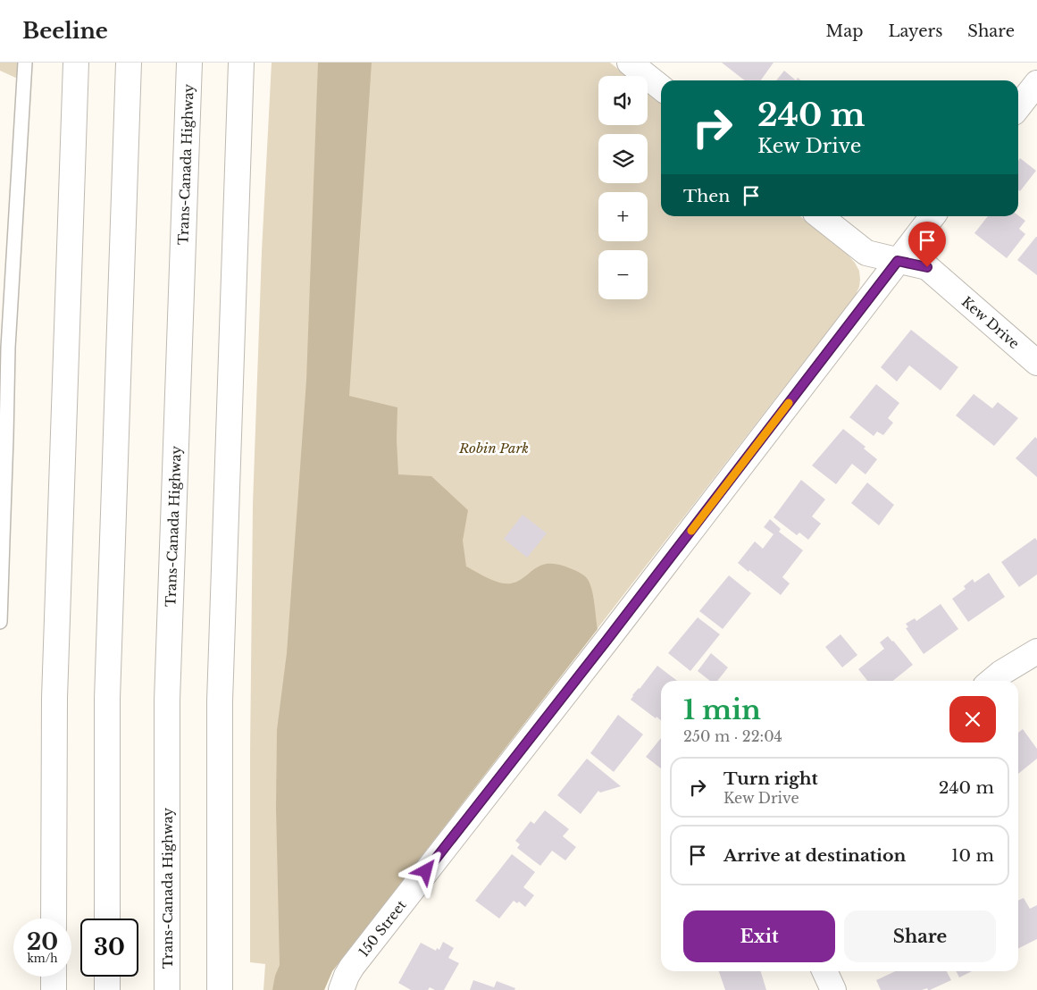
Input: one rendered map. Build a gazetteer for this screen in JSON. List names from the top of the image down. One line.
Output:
{"streets":{"main road":["Trans-Canada Highway","Kew Drive","150 Street"]},"crossings":[["Kew Drive","150 Street"]],"parks":["Robin Park"],"page":{"header":"Beeline","nav":["Map","Layers","Share"],"map_buttons":["+","−"],"turn":["240 m","Kew Drive"],"then":"Then","heading":["1 min","250 m · 22:04"],"list":[{"name":"Turn right","note":"Kew Drive","value":"240 m"},{"name":"Arrive at destination","value":"10 m"}],"buttons":["Exit","Share"],"speed":"20 km/h","limit":"30"}}
